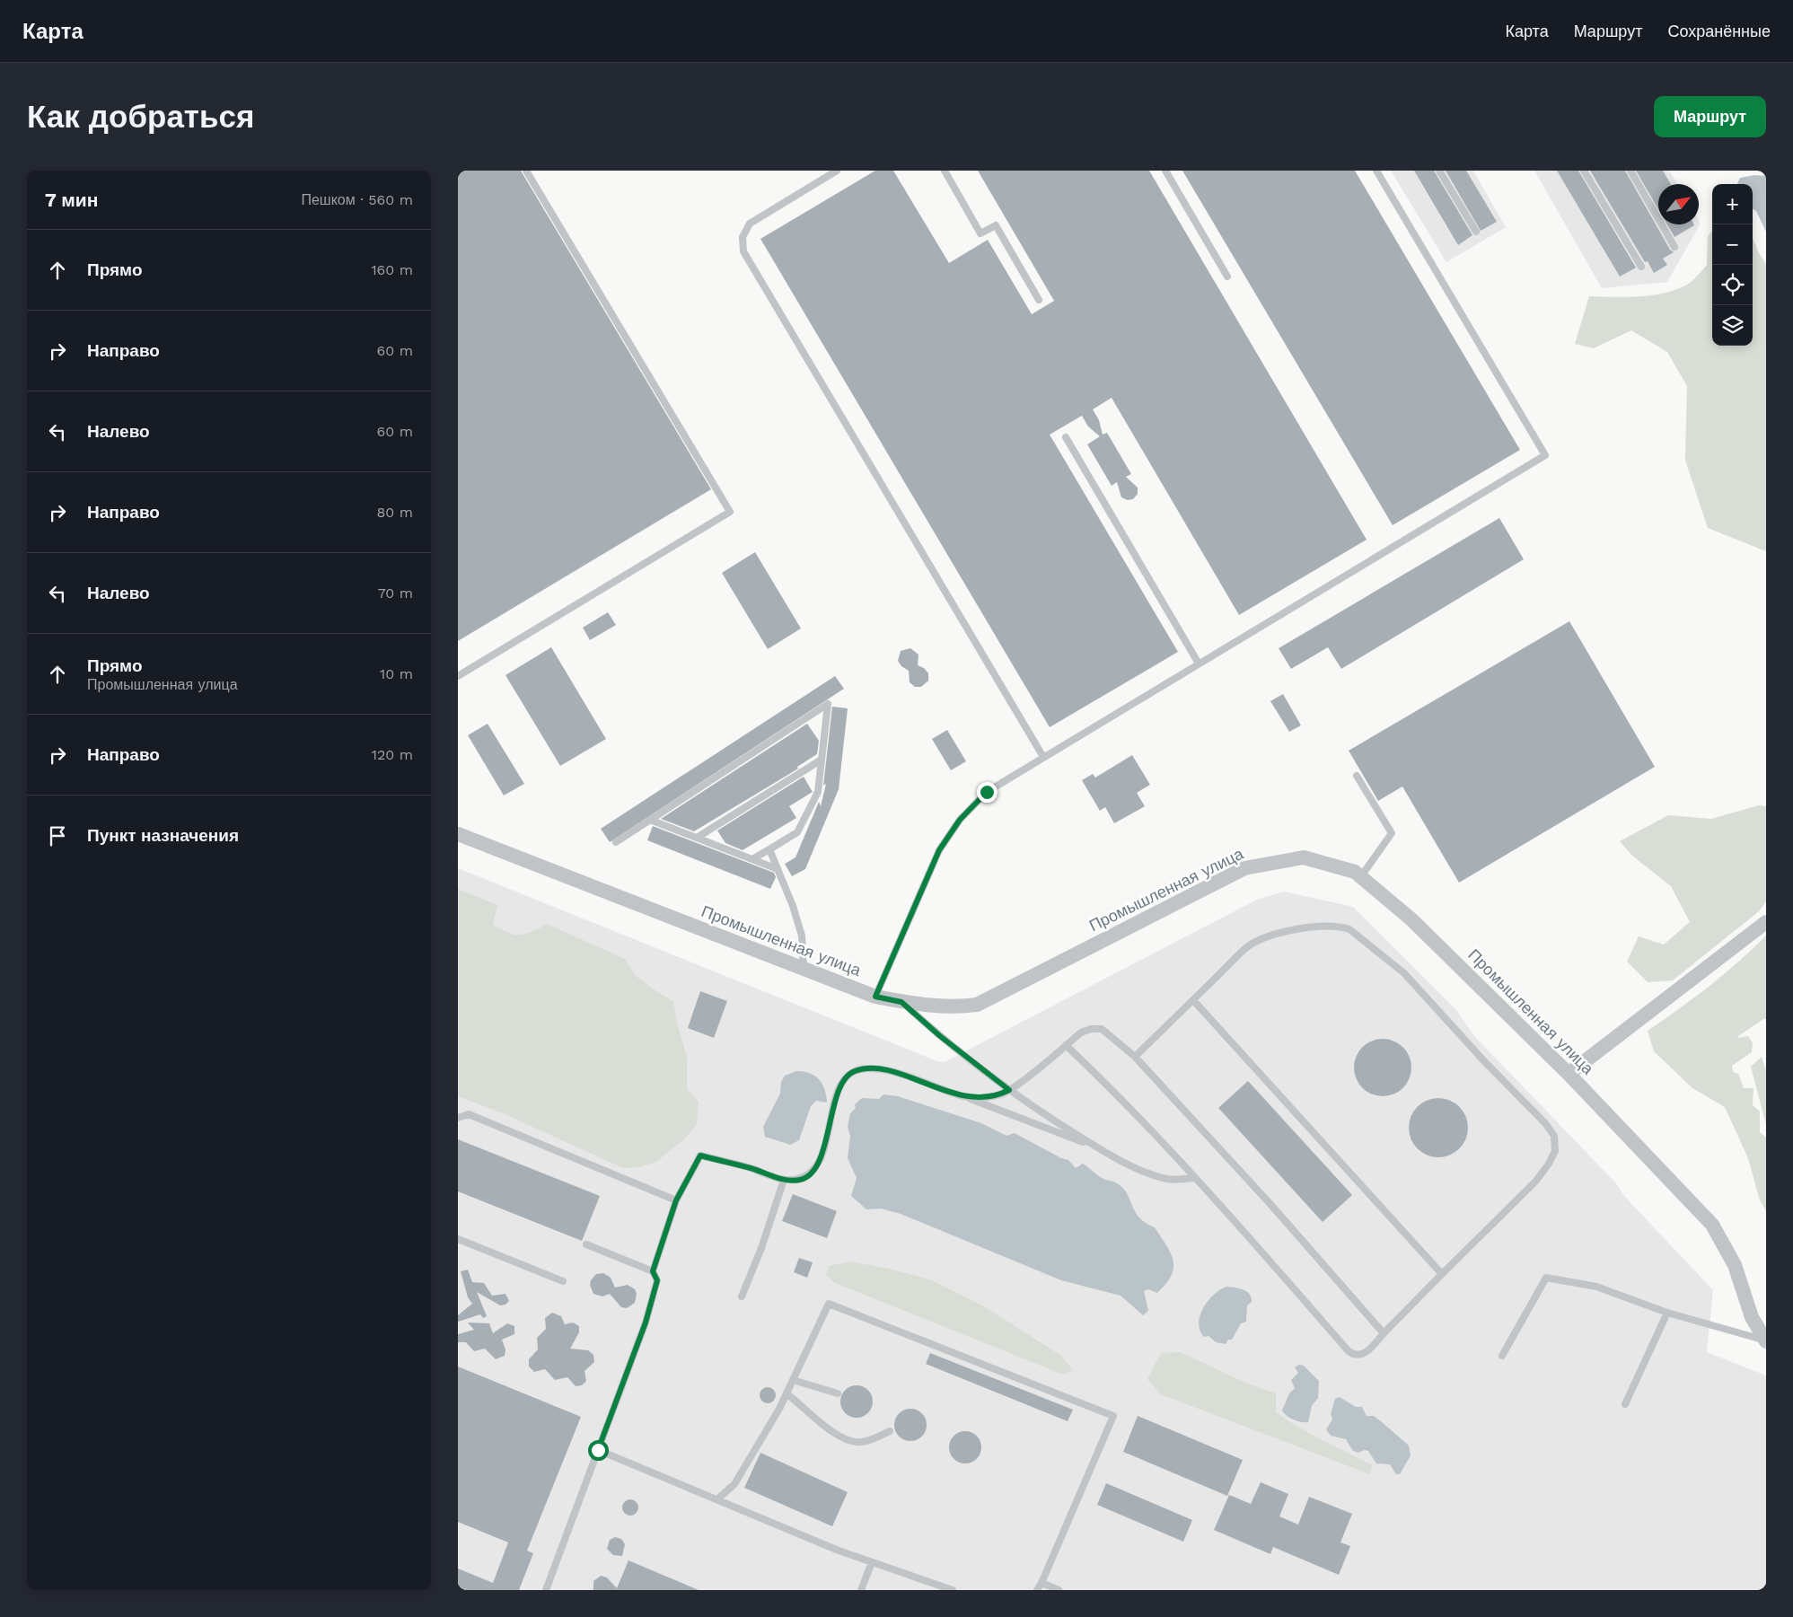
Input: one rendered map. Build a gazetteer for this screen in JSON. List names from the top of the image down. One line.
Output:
{"streets":{"street":["Промышленная улица"]},"north":"top right","page":{"header":"Карта","nav":["Карта","Маршрут","Сохранённые"],"buttons":"Маршрут","title":"Как добраться","heading":["7 мин","Пешком · 560 m"],"map_buttons":["+","−"],"list":[["Прямо","160 m"],["Направо","60 m"],["Налево","60 m"],["Направо","80 m"],["Налево","70 m"],["Прямо","Промышленная улица","10 m"],["Направо","120 m"],"Пункт назначения"]}}
